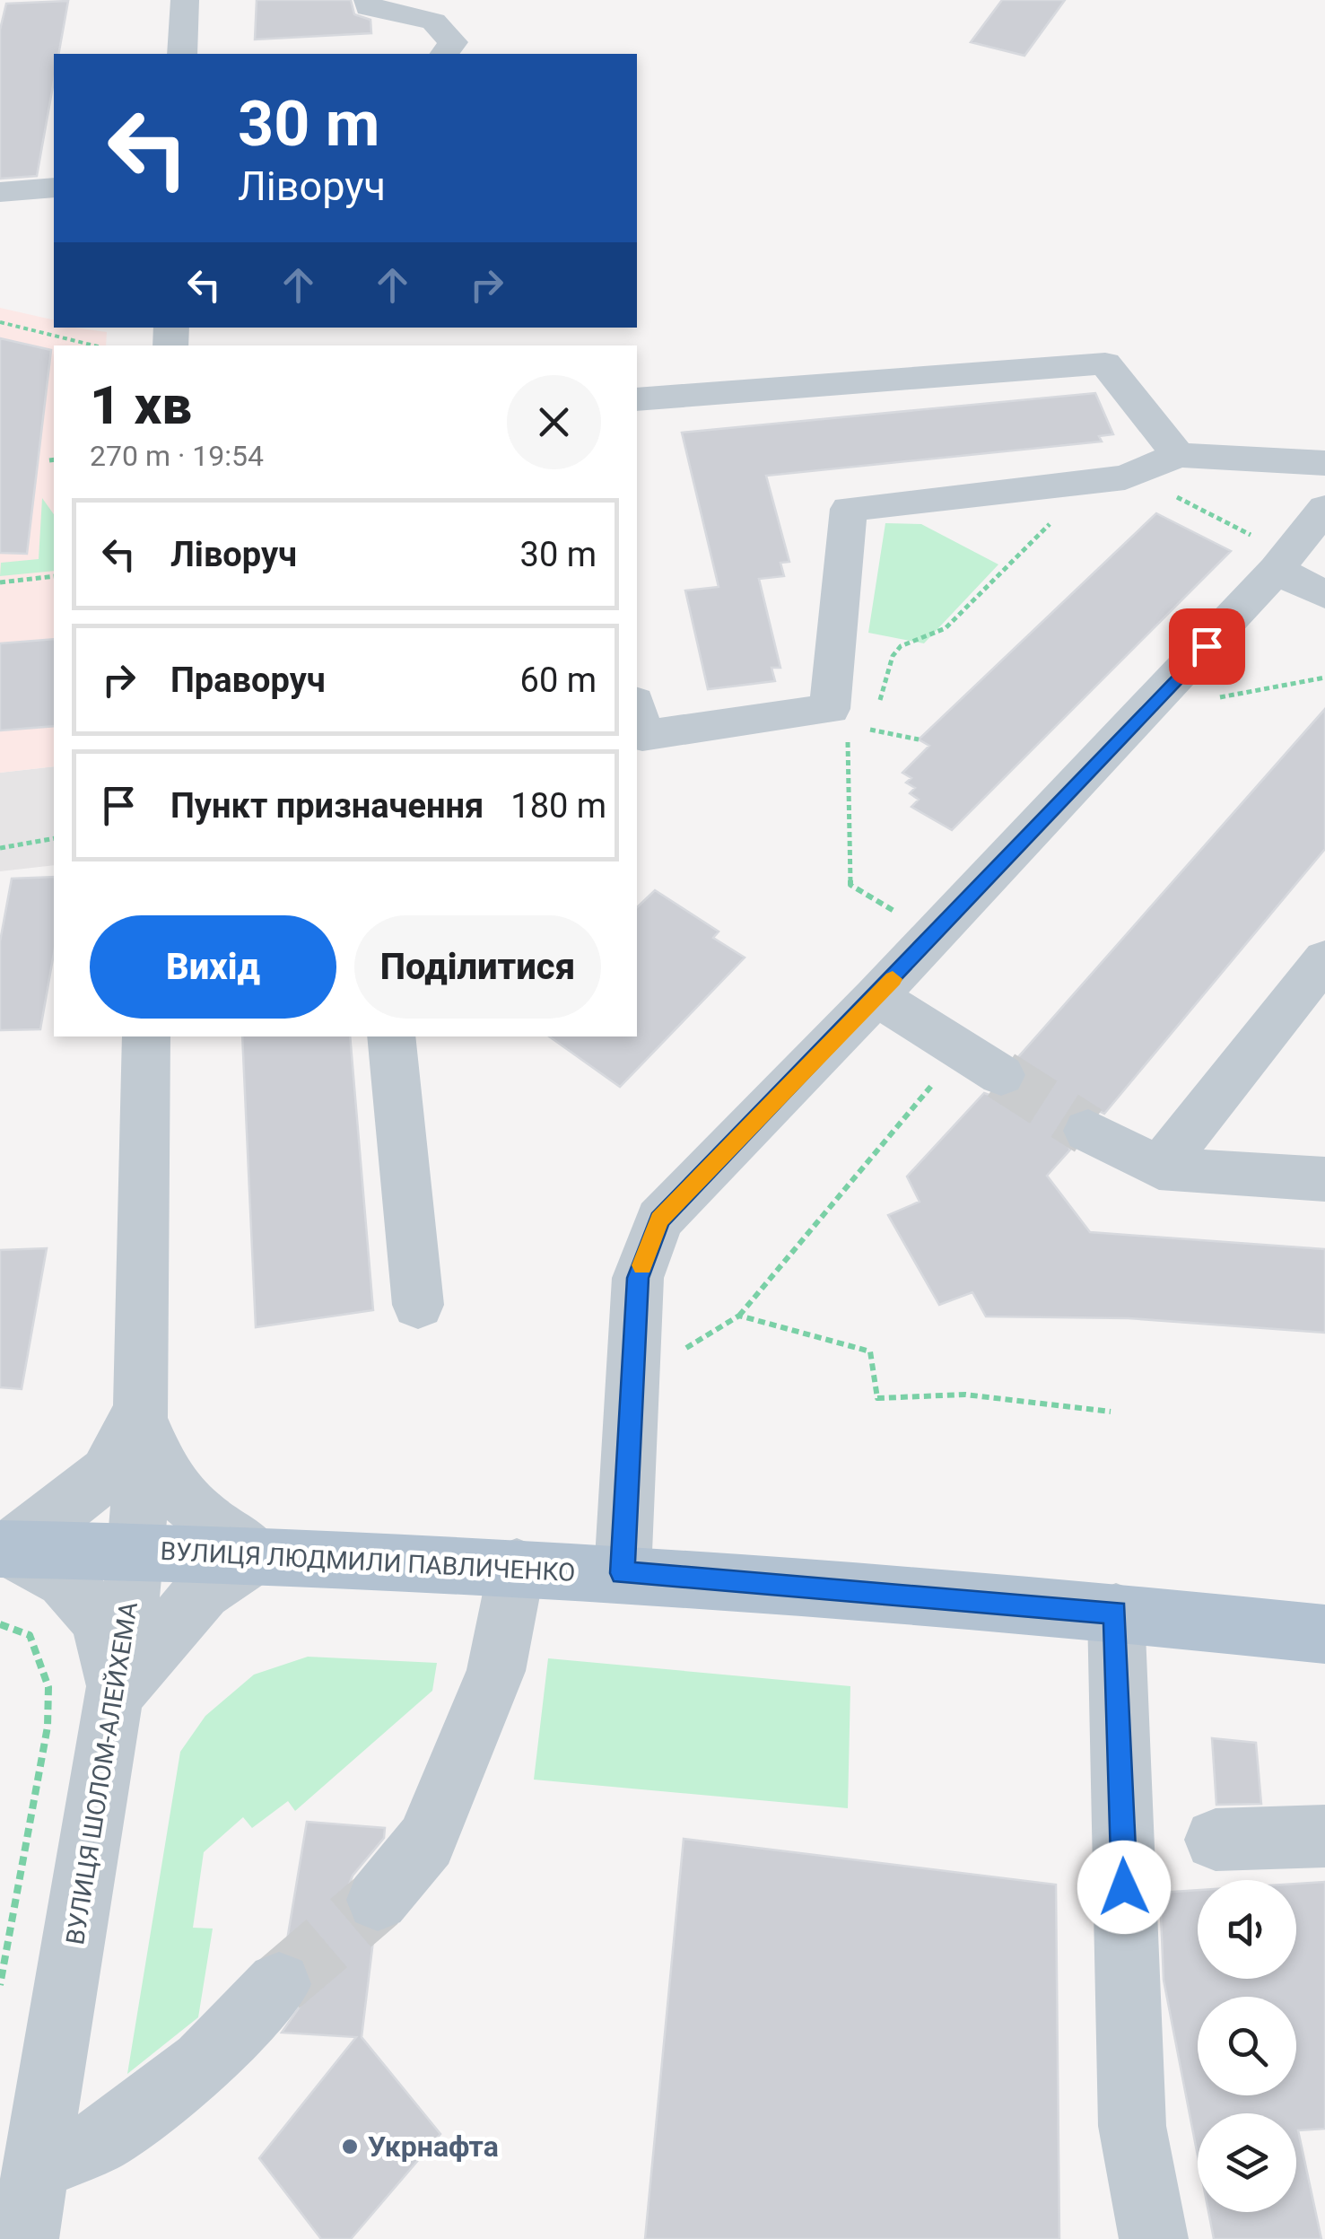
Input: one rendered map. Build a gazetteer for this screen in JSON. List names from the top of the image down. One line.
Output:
{"streets":{"main road":["ВУЛИЦЯ ЛЮДМИЛИ ПАВЛИЧЕНКО"],"street":["ВУЛИЦЯ ШОЛОМ-АЛЕЙХЕМА"]},"crossings":[["ВУЛИЦЯ ЛЮДМИЛИ ПАВЛИЧЕНКО","ВУЛИЦЯ ШОЛОМ-АЛЕЙХЕМА"]],"places":["Укрнафта"],"page":{"turn":["30 m","Ліворуч"],"heading":["1 хв","270 m · 19:54"],"list":[{"name":"Ліворуч","value":"30 m"},{"name":"Праворуч","value":"60 m"},{"name":"Пункт призначення","value":"180 m"}],"buttons":["Вихід","Поділитися"]}}
